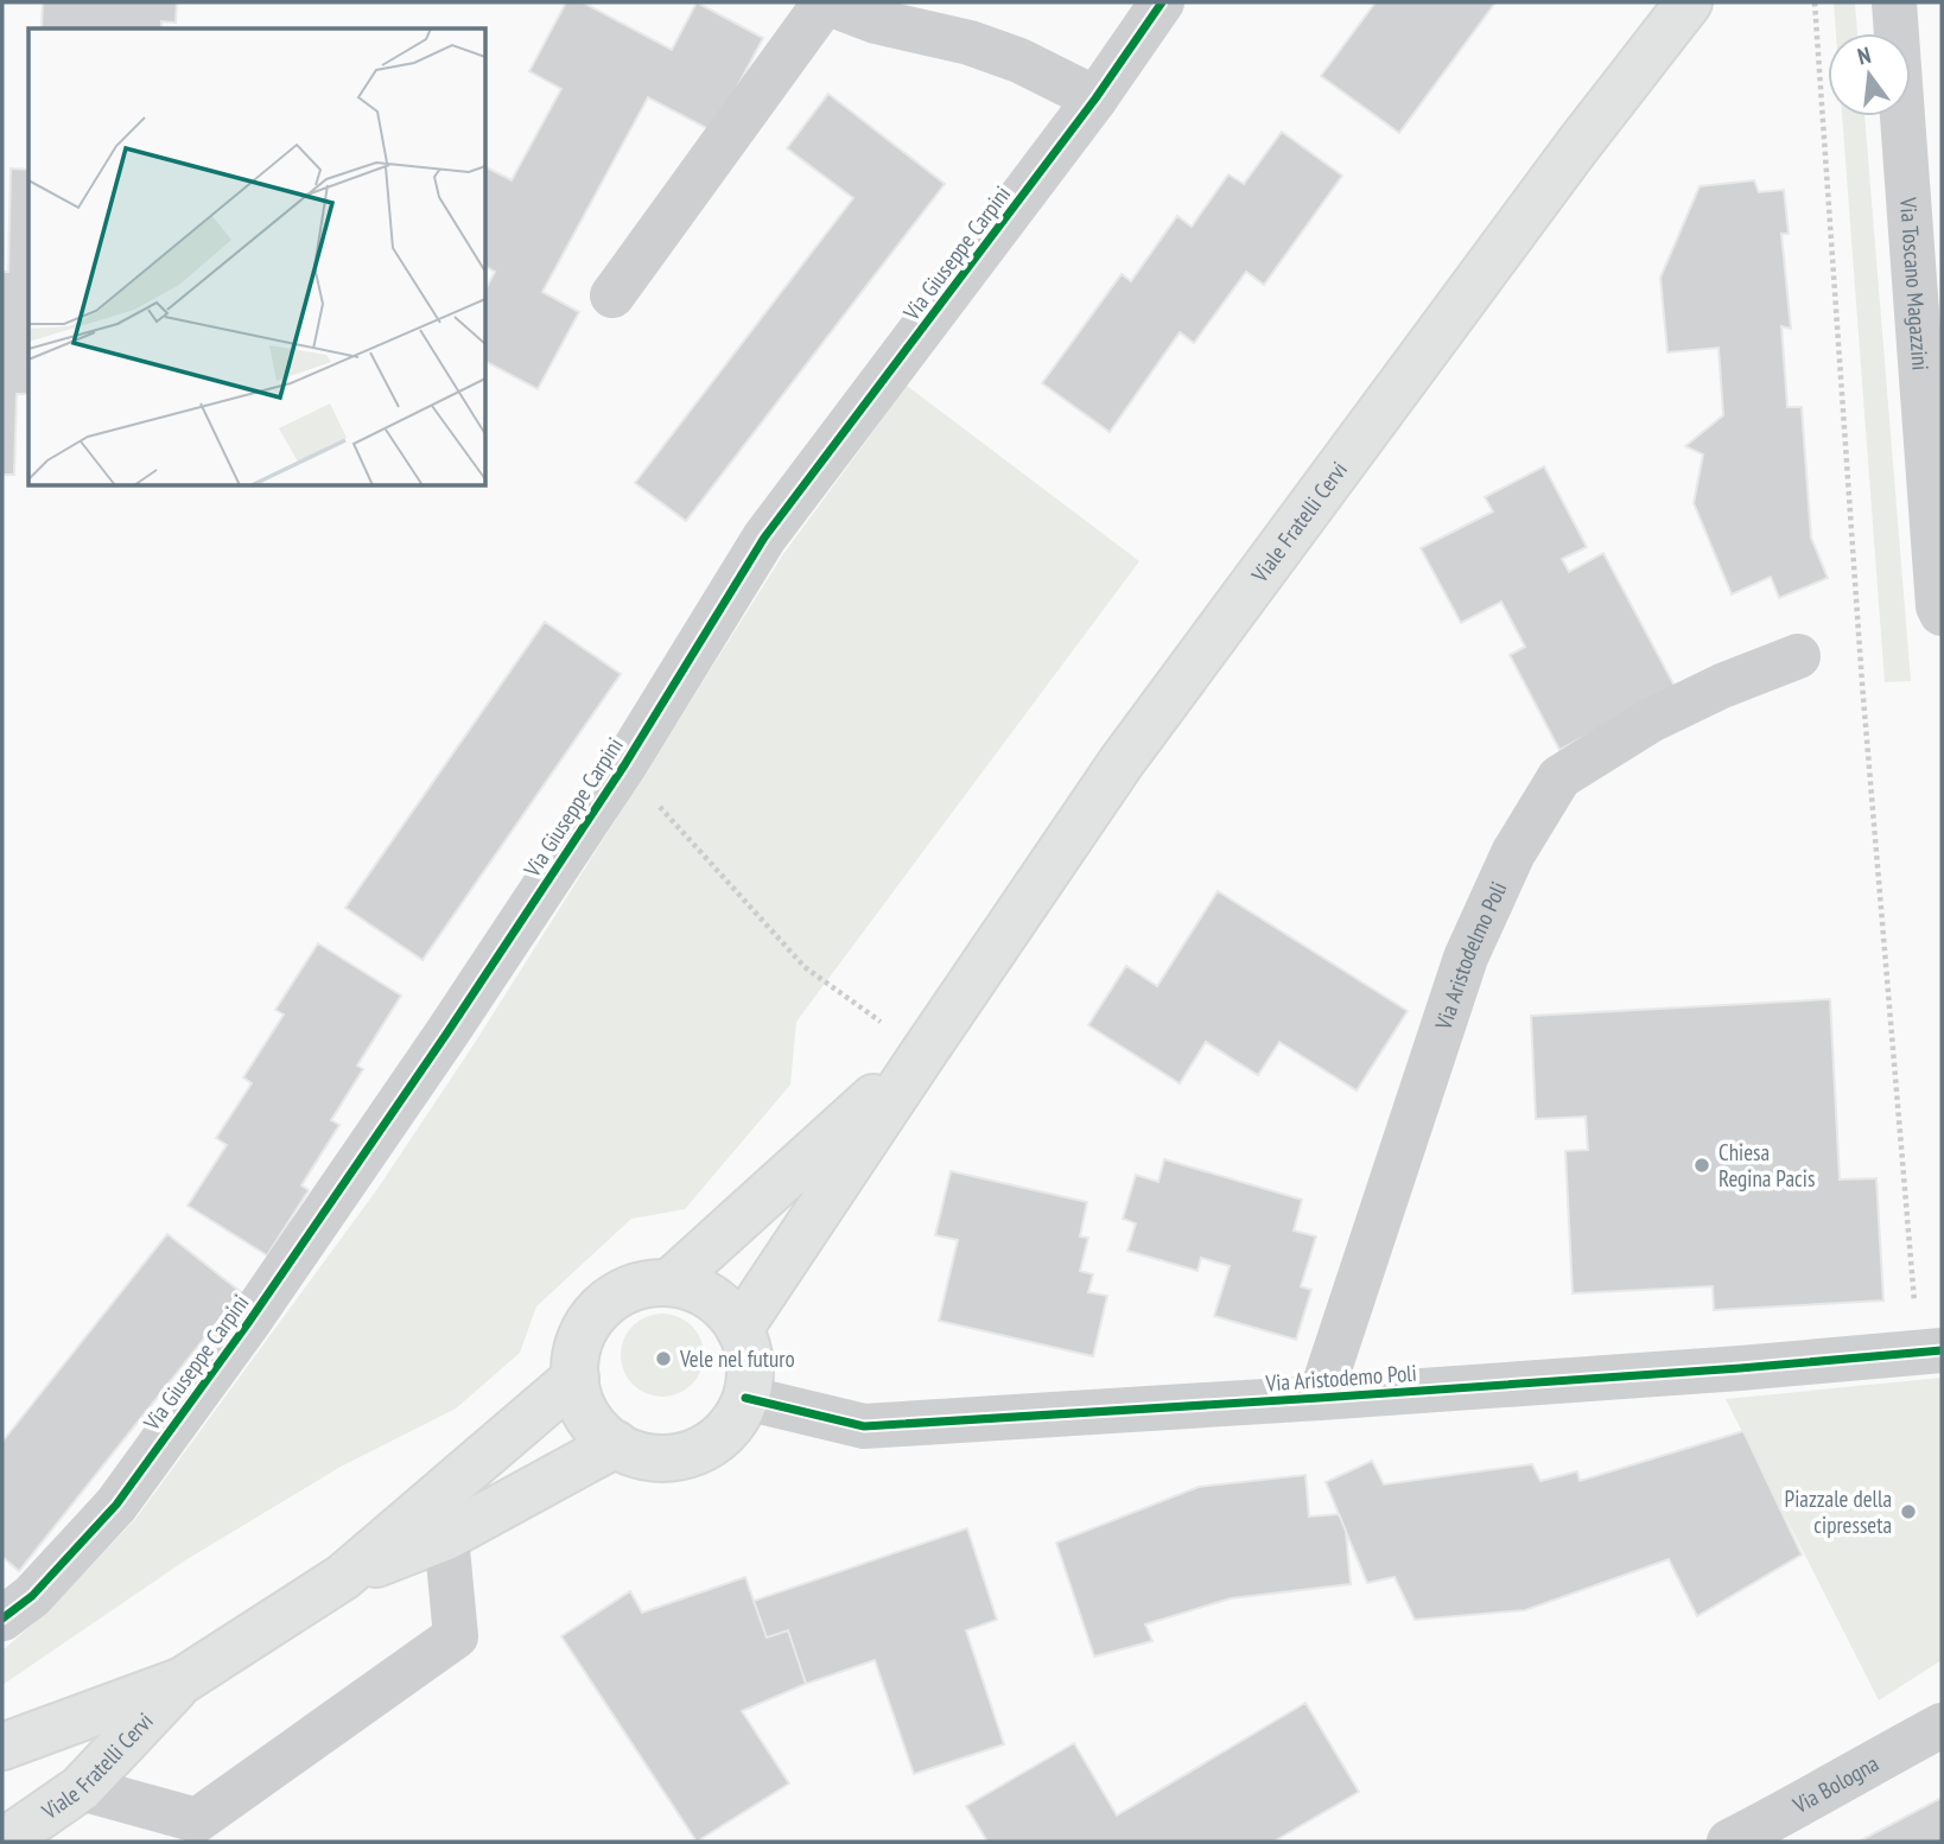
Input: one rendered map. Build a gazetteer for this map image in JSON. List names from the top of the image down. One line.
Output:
{"streets":{"main road":["Viale Fratelli Cervi"],"street":["Via Giuseppe Carpini","Via Toscano Magazzini","Via Aristodelmo Poli","Via Aristodemo Poli","Via Bologna"]},"crossings":[["Via Aristodelmo Poli","Via Aristodemo Poli"]],"places":["Chiesa Regina Pacis","Vele nel futuro","Piazzale della cipresseta"],"north":"top"}
